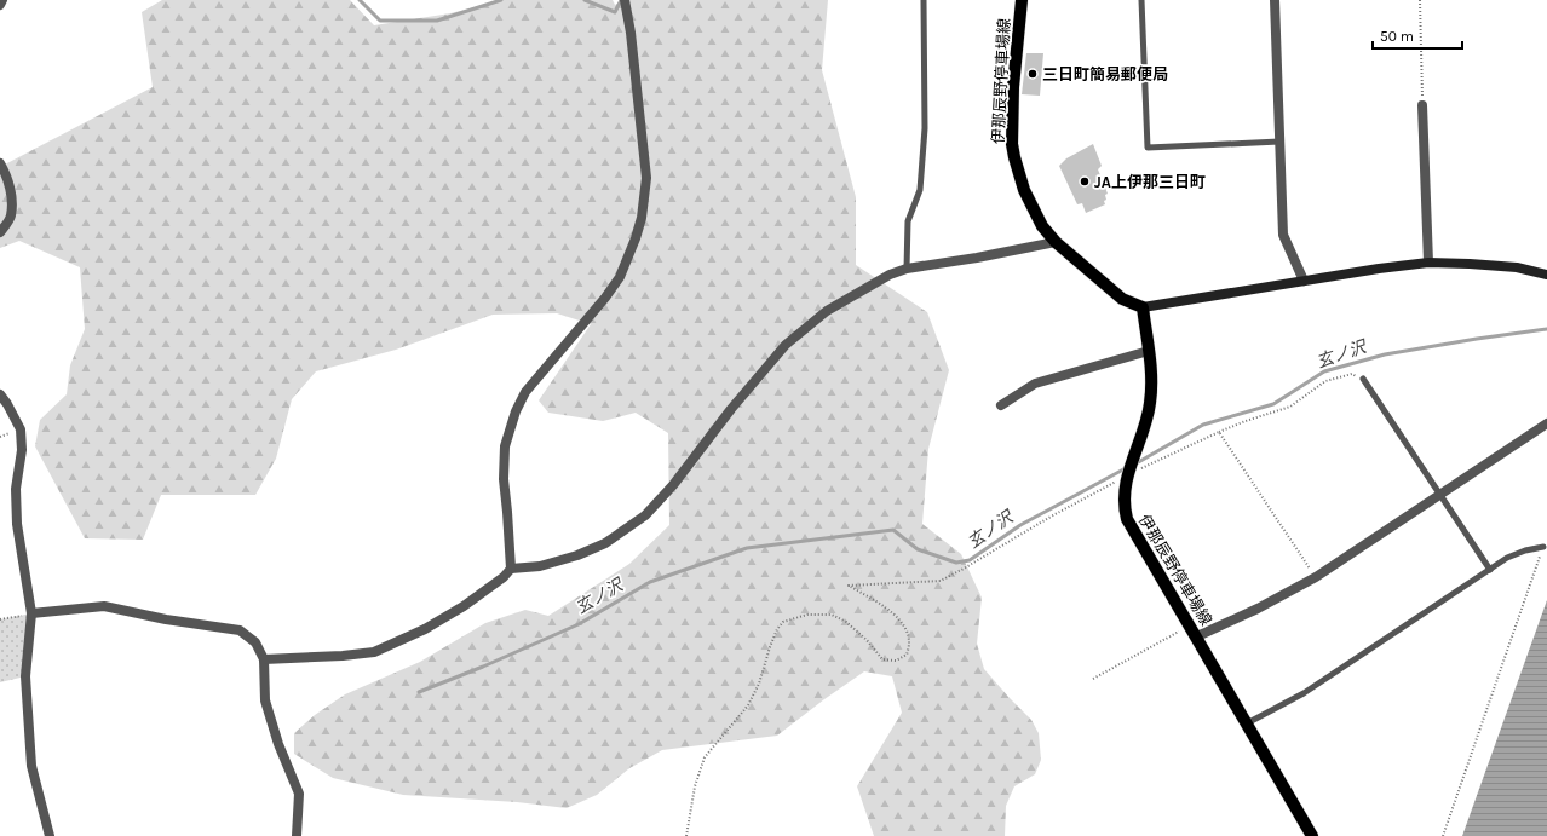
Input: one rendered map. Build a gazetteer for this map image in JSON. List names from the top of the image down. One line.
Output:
{"streets":{"main road":["伊那辰野停車場線"]},"water":["玄ノ沢"],"places":["三日町簡易郵便局","JA上伊那三日町"],"scale_bar":"50 m"}
